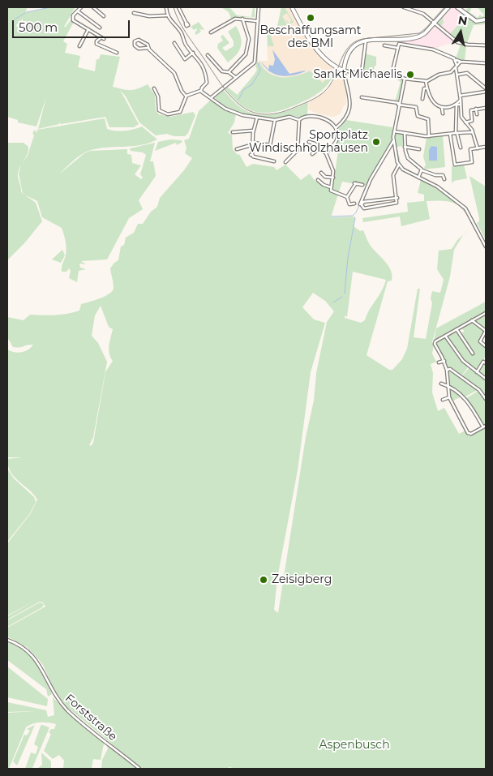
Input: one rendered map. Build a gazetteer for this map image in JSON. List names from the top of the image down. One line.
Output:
{"streets":{"street":["Forststraße"]},"parks":["Aspenbusch"],"places":["Beschaffungsamt des BMI","Sankt Michaelis","Sportplatz Windischholzhausen","Zeisigberg"],"scale_bar":"500 m","north":"top"}
